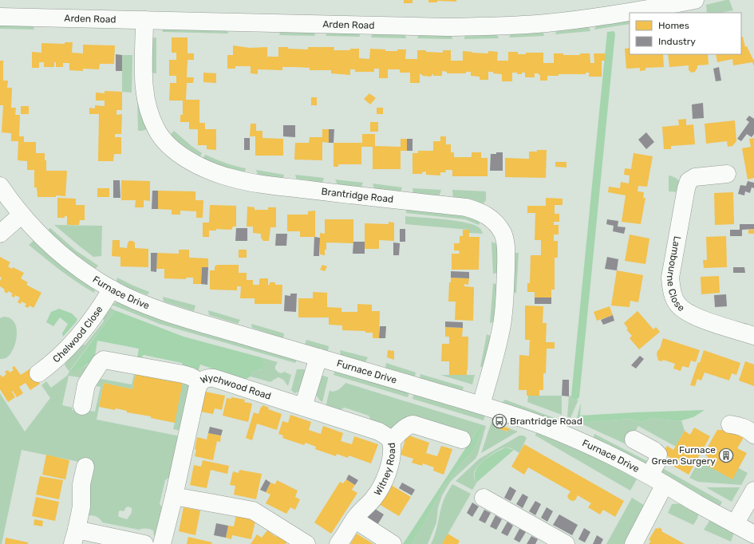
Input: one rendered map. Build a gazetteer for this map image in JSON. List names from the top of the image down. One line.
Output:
{"streets":{"street":["Arden Road","Brantridge Road","Lambourne Close","Furnace Drive","Chelwood Close","Wychwood Road","Witney Road"]},"crossings":[["Arden Road","Brantridge Road"],["Brantridge Road","Furnace Drive"],["Furnace Drive","Chelwood Close"],["Wychwood Road","Witney Road"]],"places":{"bus stop":["Brantridge Road"],"building":["Furnace Green Surgery"]},"legend":["Homes","Industry"]}
